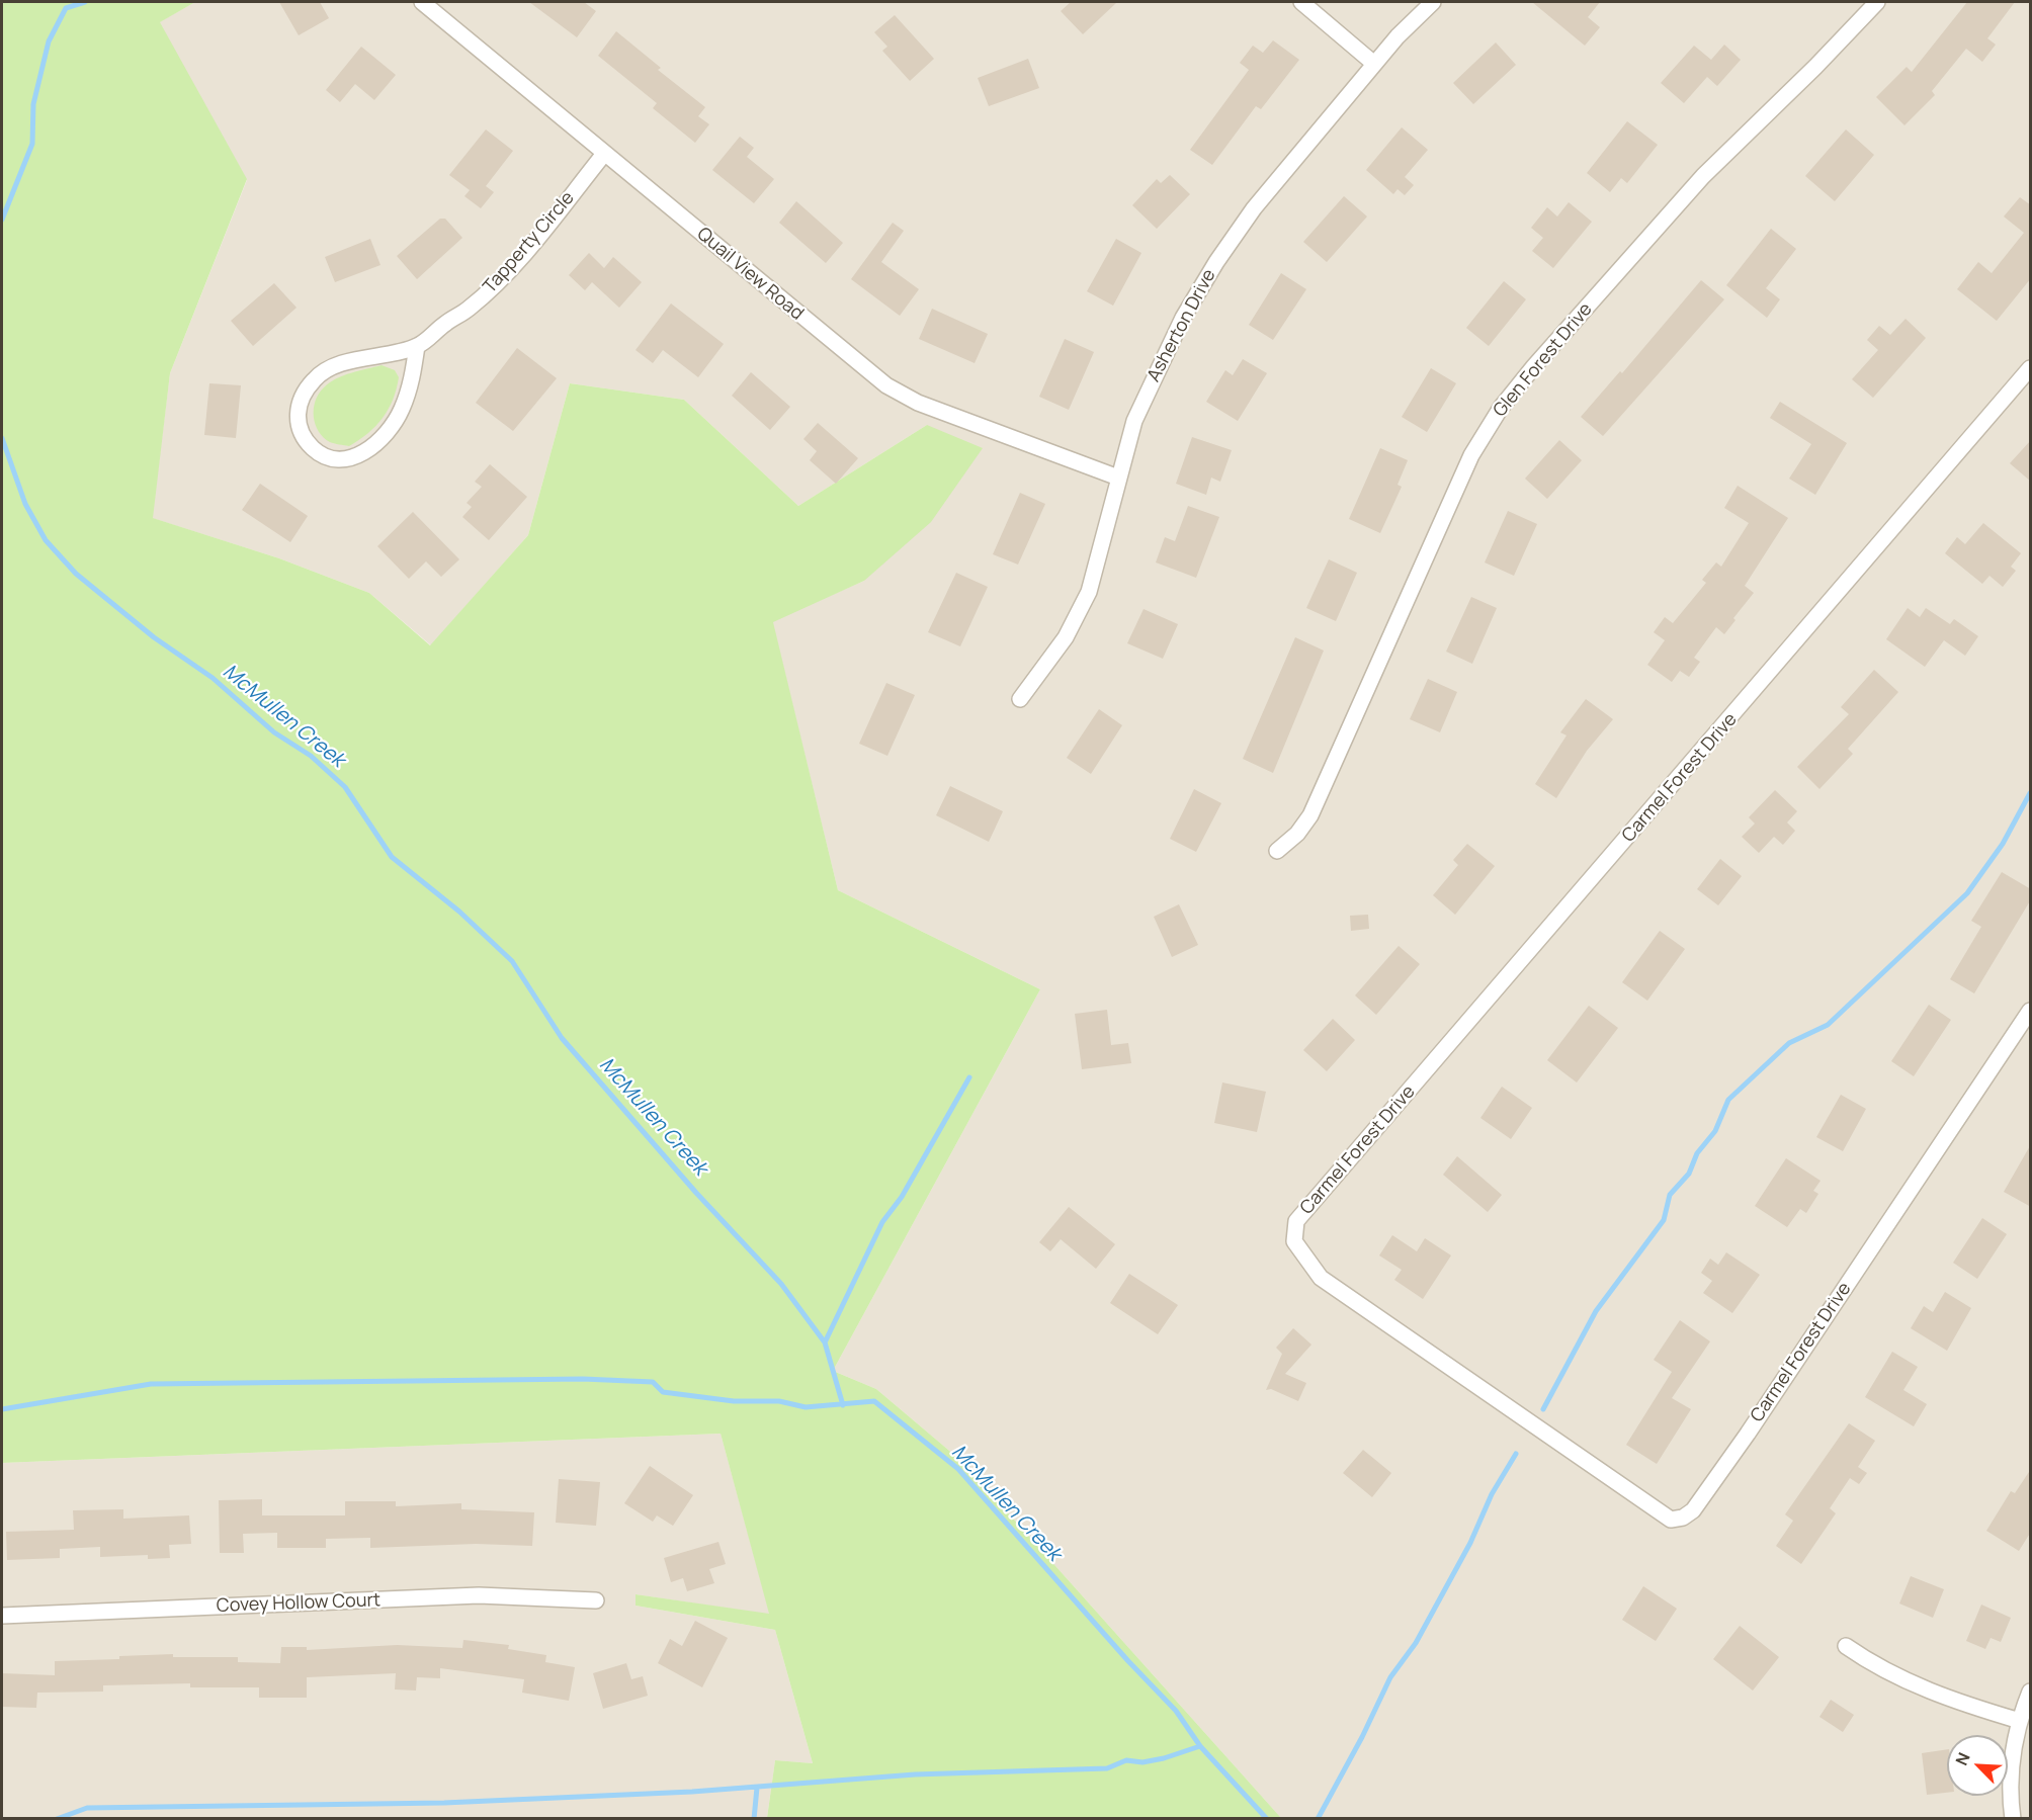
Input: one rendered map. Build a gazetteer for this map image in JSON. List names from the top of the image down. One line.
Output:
{"streets":{"street":["Tapperty Circle","Quail View Road","Asherton Drive","Glen Forest Drive","Carmel Forest Drive","Covey Hollow Court"]},"crossings":[["Tapperty Circle","Quail View Road"],["Quail View Road","Asherton Drive"]],"water":["McMullen Creek"],"north":"top left"}
